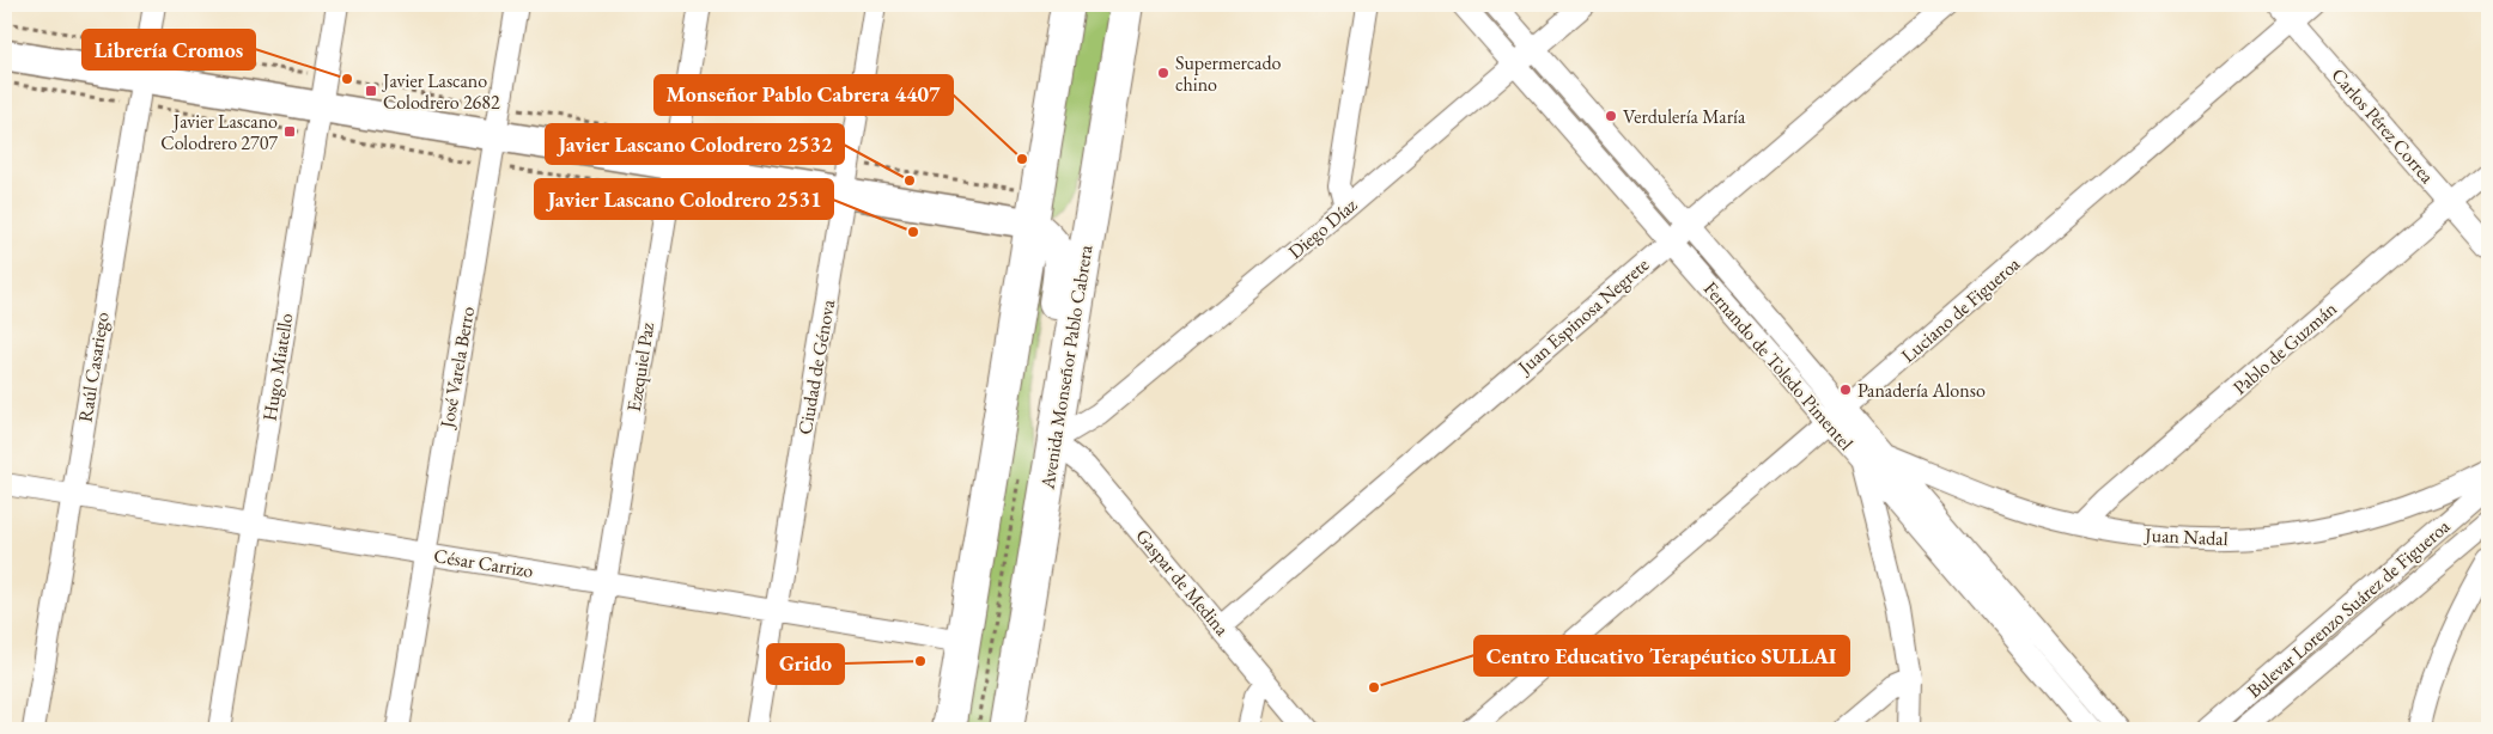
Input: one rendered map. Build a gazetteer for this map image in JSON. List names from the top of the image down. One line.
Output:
{"streets":{"main road":["Avenida Monseñor Pablo Cabrera"],"street":["Carlos Pérez Correa","Diego Díaz","Luciano de Figueroa","Juan Espinosa Negrete","Pablo de Guzmán","Fernando de Toledo Pimentel","Raúl Casariego","Hugo Miatello","José Varela Berro","Ezequiel Paz","Ciudad de Génova","Juan Nadal","César Carrizo","Gaspar de Medina","Bulevar Lorenzo Suárez de Figueroa"]},"crossings":[["Carlos Pérez Correa","Luciano de Figueroa"],["Carlos Pérez Correa","Pablo de Guzmán"],["Diego Díaz","Fernando de Toledo Pimentel"],["Diego Díaz","Avenida Monseñor Pablo Cabrera"],["Diego Díaz","Gaspar de Medina"],["Luciano de Figueroa","Fernando de Toledo Pimentel"],["Juan Espinosa Negrete","Fernando de Toledo Pimentel"],["Juan Espinosa Negrete","Gaspar de Medina"],["Pablo de Guzmán","Juan Nadal"],["Fernando de Toledo Pimentel","Juan Nadal"],["Raúl Casariego","César Carrizo"],["Hugo Miatello","César Carrizo"],["José Varela Berro","César Carrizo"],["Ezequiel Paz","César Carrizo"],["Ciudad de Génova","César Carrizo"],["Avenida Monseñor Pablo Cabrera","Gaspar de Medina"]],"places":{"other":["Supermercado chino","Librería Cromos","Verdulería María","Monseñor Pablo Cabrera 4407","Javier Lascano Colodrero 2532","Javier Lascano Colodrero 2531","Panadería Alonso","Grido","Centro Educativo Terapéutico SULLAI"],"transit":["Javier Lascano Colodrero 2682","Javier Lascano Colodrero 2707"]}}
